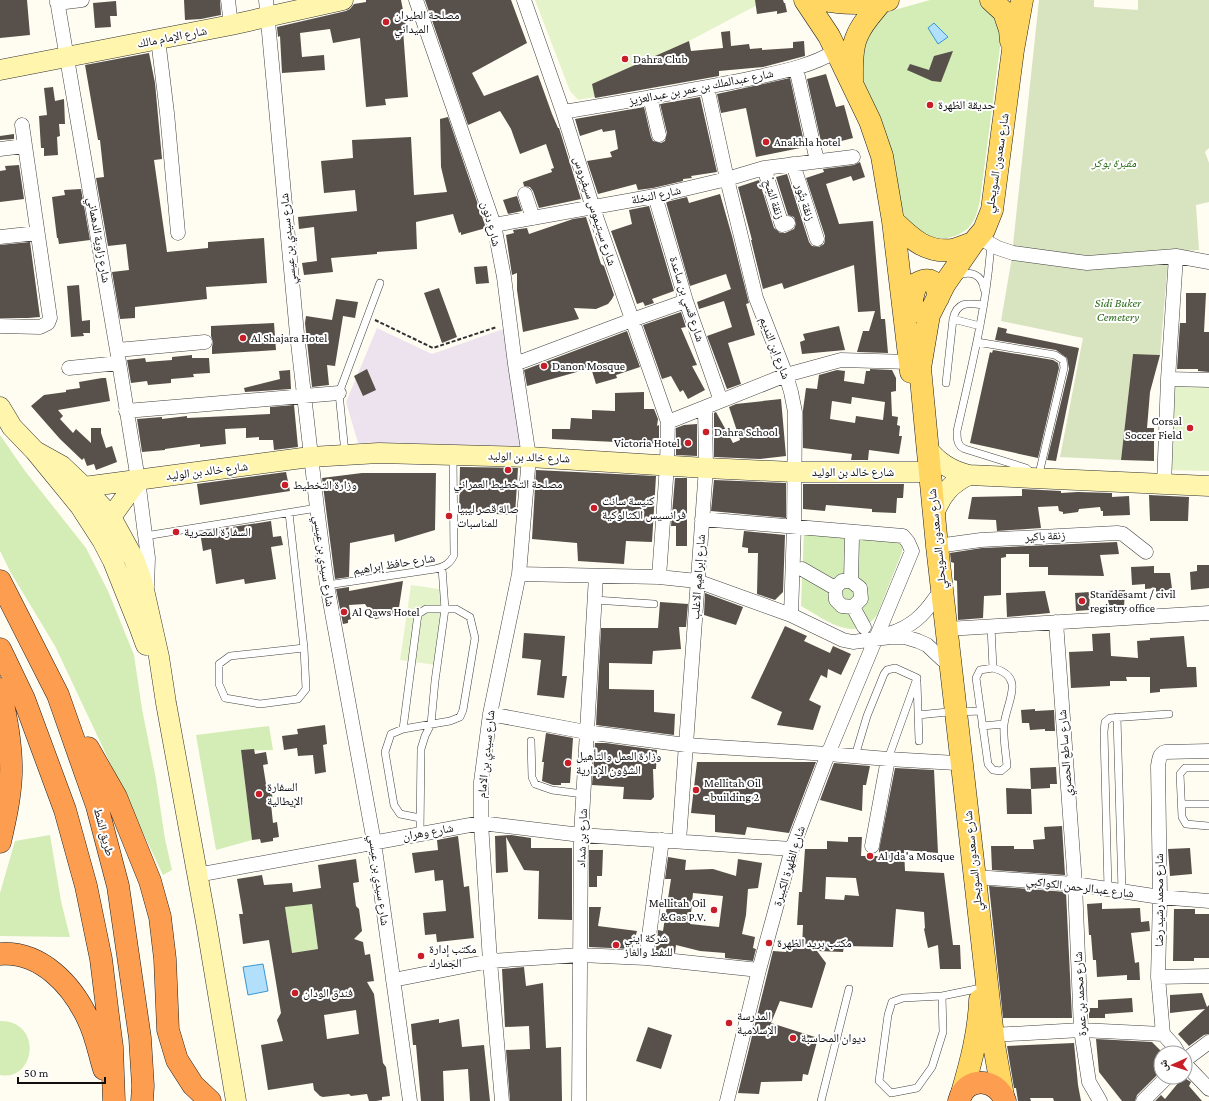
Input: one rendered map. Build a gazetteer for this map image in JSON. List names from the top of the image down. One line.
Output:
{"streets":{"highway":["طريق الشط"],"main road":["شارع سعدون السويحلي"],"street":["شارع الإمام مالك","شارع عبدالملك بن عمر بن عبدالعزيز","شارع النخلة","ْزنقة الشِحٍ","زنقة بتٌور","شارع سبتيموس سيفيروس","شارع دنون","شارع سيدي بن عيسي","شارع زاوية الدهماني","شارع قسي بن ساعدة","شارع ابن النديم","شارع خالد بن الوليد","زنقة باكير","شارع إبراهيم الاغلب","شارع ساطع الحصري","شارع سيدي بن الامام","شارع وهران","شارع بن شداد","شارع الظهرة الكبيرة","شارع عبدالرحمن الكواكبي","شارع محمد رشيد رضا","شارع محمد بن عمرة"],"lane":["شارع حافظ إبراهيم"]},"crossings":[["شارع الإمام مالك","شارع سيدي بن عيسي"],["شارع الإمام مالك","شارع زاوية الدهماني"],["شارع عبدالملك بن عمر بن عبدالعزيز","شارع سعدون السويحلي"],["شارع عبدالملك بن عمر بن عبدالعزيز","شارع سبتيموس سيفيروس"],["شارع عبدالملك بن عمر بن عبدالعزيز","شارع ابن النديم"],["شارع سعدون السويحلي","شارع خالد بن الوليد"],["شارع سعدون السويحلي","زنقة باكير"],["شارع سعدون السويحلي","شارع عبدالرحمن الكواكبي"],["شارع النخلة","ْزنقة الشِحٍ"],["شارع النخلة","زنقة بتٌور"],["شارع النخلة","شارع سبتيموس سيفيروس"],["شارع النخلة","شارع دنون"],["شارع النخلة","شارع قسي بن ساعدة"],["شارع النخلة","شارع ابن النديم"],["شارع دنون","شارع خالد بن الوليد"],["شارع دنون","شارع سيدي بن الامام"],["شارع سيدي بن عيسي","شارع خالد بن الوليد"],["شارع سيدي بن عيسي","شارع حافظ إبراهيم"],["شارع سيدي بن عيسي","شارع وهران"],["شارع زاوية الدهماني","شارع خالد بن الوليد"],["شارع ابن النديم","شارع خالد بن الوليد"],["شارع ابن النديم","شارع الظهرة الكبيرة"],["شارع خالد بن الوليد","شارع حافظ إبراهيم"],["شارع خالد بن الوليد","شارع إبراهيم الاغلب"],["شارع خالد بن الوليد","شارع سيدي بن الامام"],["شارع إبراهيم الاغلب","شارع وهران"],["شارع إبراهيم الاغلب","شارع الظهرة الكبيرة"],["شارع ساطع الحصري","شارع عبدالرحمن الكواكبي"],["شارع ساطع الحصري","شارع محمد بن عمرة"],["شارع سيدي بن الامام","شارع وهران"],["شارع وهران","شارع بن شداد"],["شارع وهران","شارع الظهرة الكبيرة"],["شارع عبدالرحمن الكواكبي","شارع محمد رشيد رضا"],["شارع عبدالرحمن الكواكبي","شارع محمد بن عمرة"]],"parks":["مقبرة بوكر","Sidi Buker Cemetery"],"places":["مصلحة الطيران الميداني","Dahra Club","حديقة الظهرة","Anakhla hotel","Al Shajara Hotel","Danon Mosque","Corsal Soccer Field","Dahra School","Victoria Hotel","مصلحة التخطيط العمراني","وزارة التخطيط","كنيسة سانت فرانسيس الكثالوكية","صالة قصر ليبيا للمناسبات","السفارة المصرية","Standesamt / civil registry office","Al Qaws Hotel","وزارة العمل والتأهيل الشؤون الإدارية","Mellitah Oil - building 2","السفارة الإيطالية","Al Jda'a Mosque","Mellitah Oil &Gas P.V.","مكتب بريد الظهرة","شركة ايني للنفط والغاز","مكتب إدارة الجمارك","فندق الودان","المدرسة الإسلامية","ديوان المحاسبة"],"scale_bar":"50 m","north":"left"}
